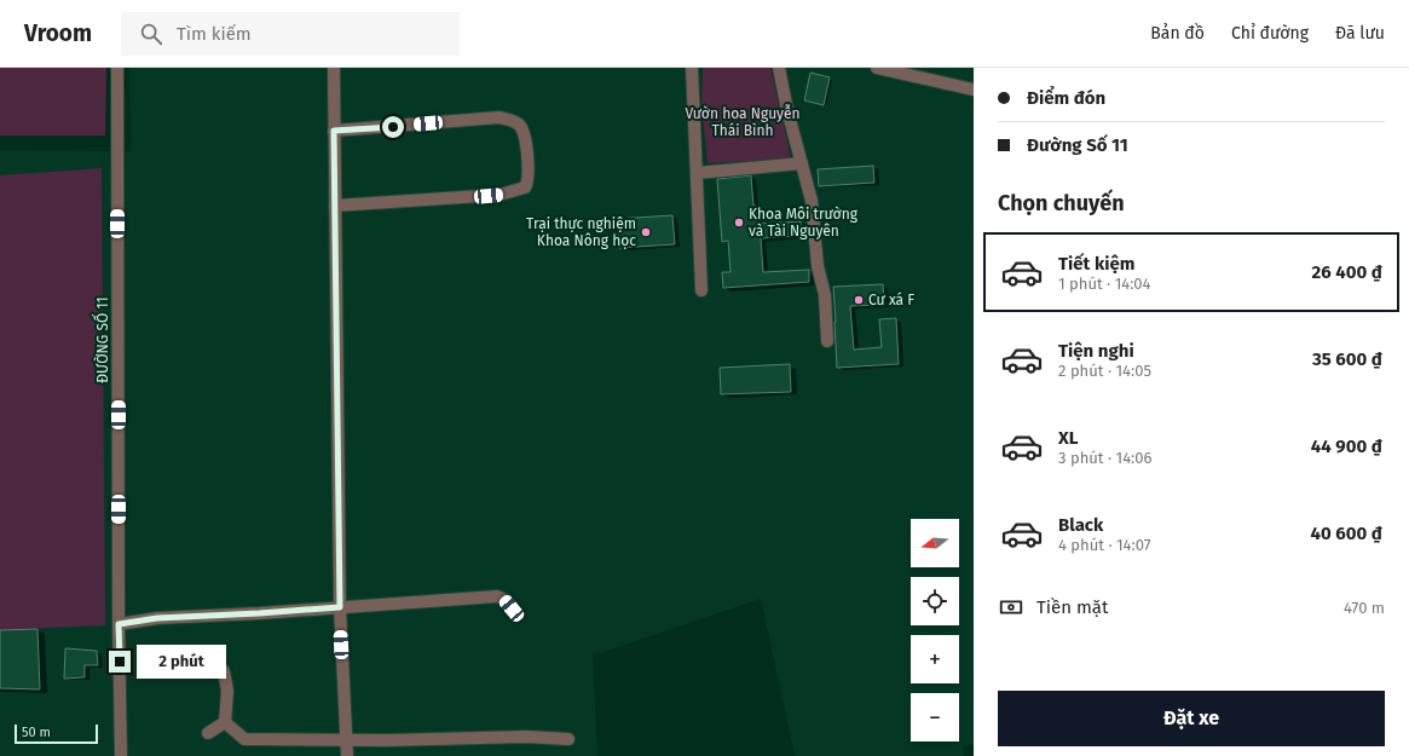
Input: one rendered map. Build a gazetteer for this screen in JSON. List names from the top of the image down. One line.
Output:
{"streets":{"street":["ĐƯỜNG SỐ 11"]},"parks":["Vườn hoa Nguyễn Thái Bình"],"places":["Khoa Môi trường và Tài Nguyên","Trại thực nghiệm Khoa Nông học","Cư xá F"],"scale_bar":"50 m","north":"left","page":{"header":"Vroom","search":"Tìm kiếm","nav":["Bản đồ","Chỉ đường","Đã lưu"],"banner":["Điểm đón","Đường Số 11"],"heading":"Chọn chuyến","list":[{"name":"Tiết kiệm","note":"1 phút · 14:04","value":"26 400 ₫"},{"name":"Tiện nghi","note":"2 phút · 14:05","value":"35 600 ₫"},{"name":"XL","note":"3 phút · 14:06","value":"44 900 ₫"},{"name":"Black","note":"4 phút · 14:07","value":"40 600 ₫"}],"map_buttons":["+","−"],"pay":["Tiền mặt","470 m"],"bubble":"2 phút","buttons":"Đặt xe","scale":"50 m"}}
